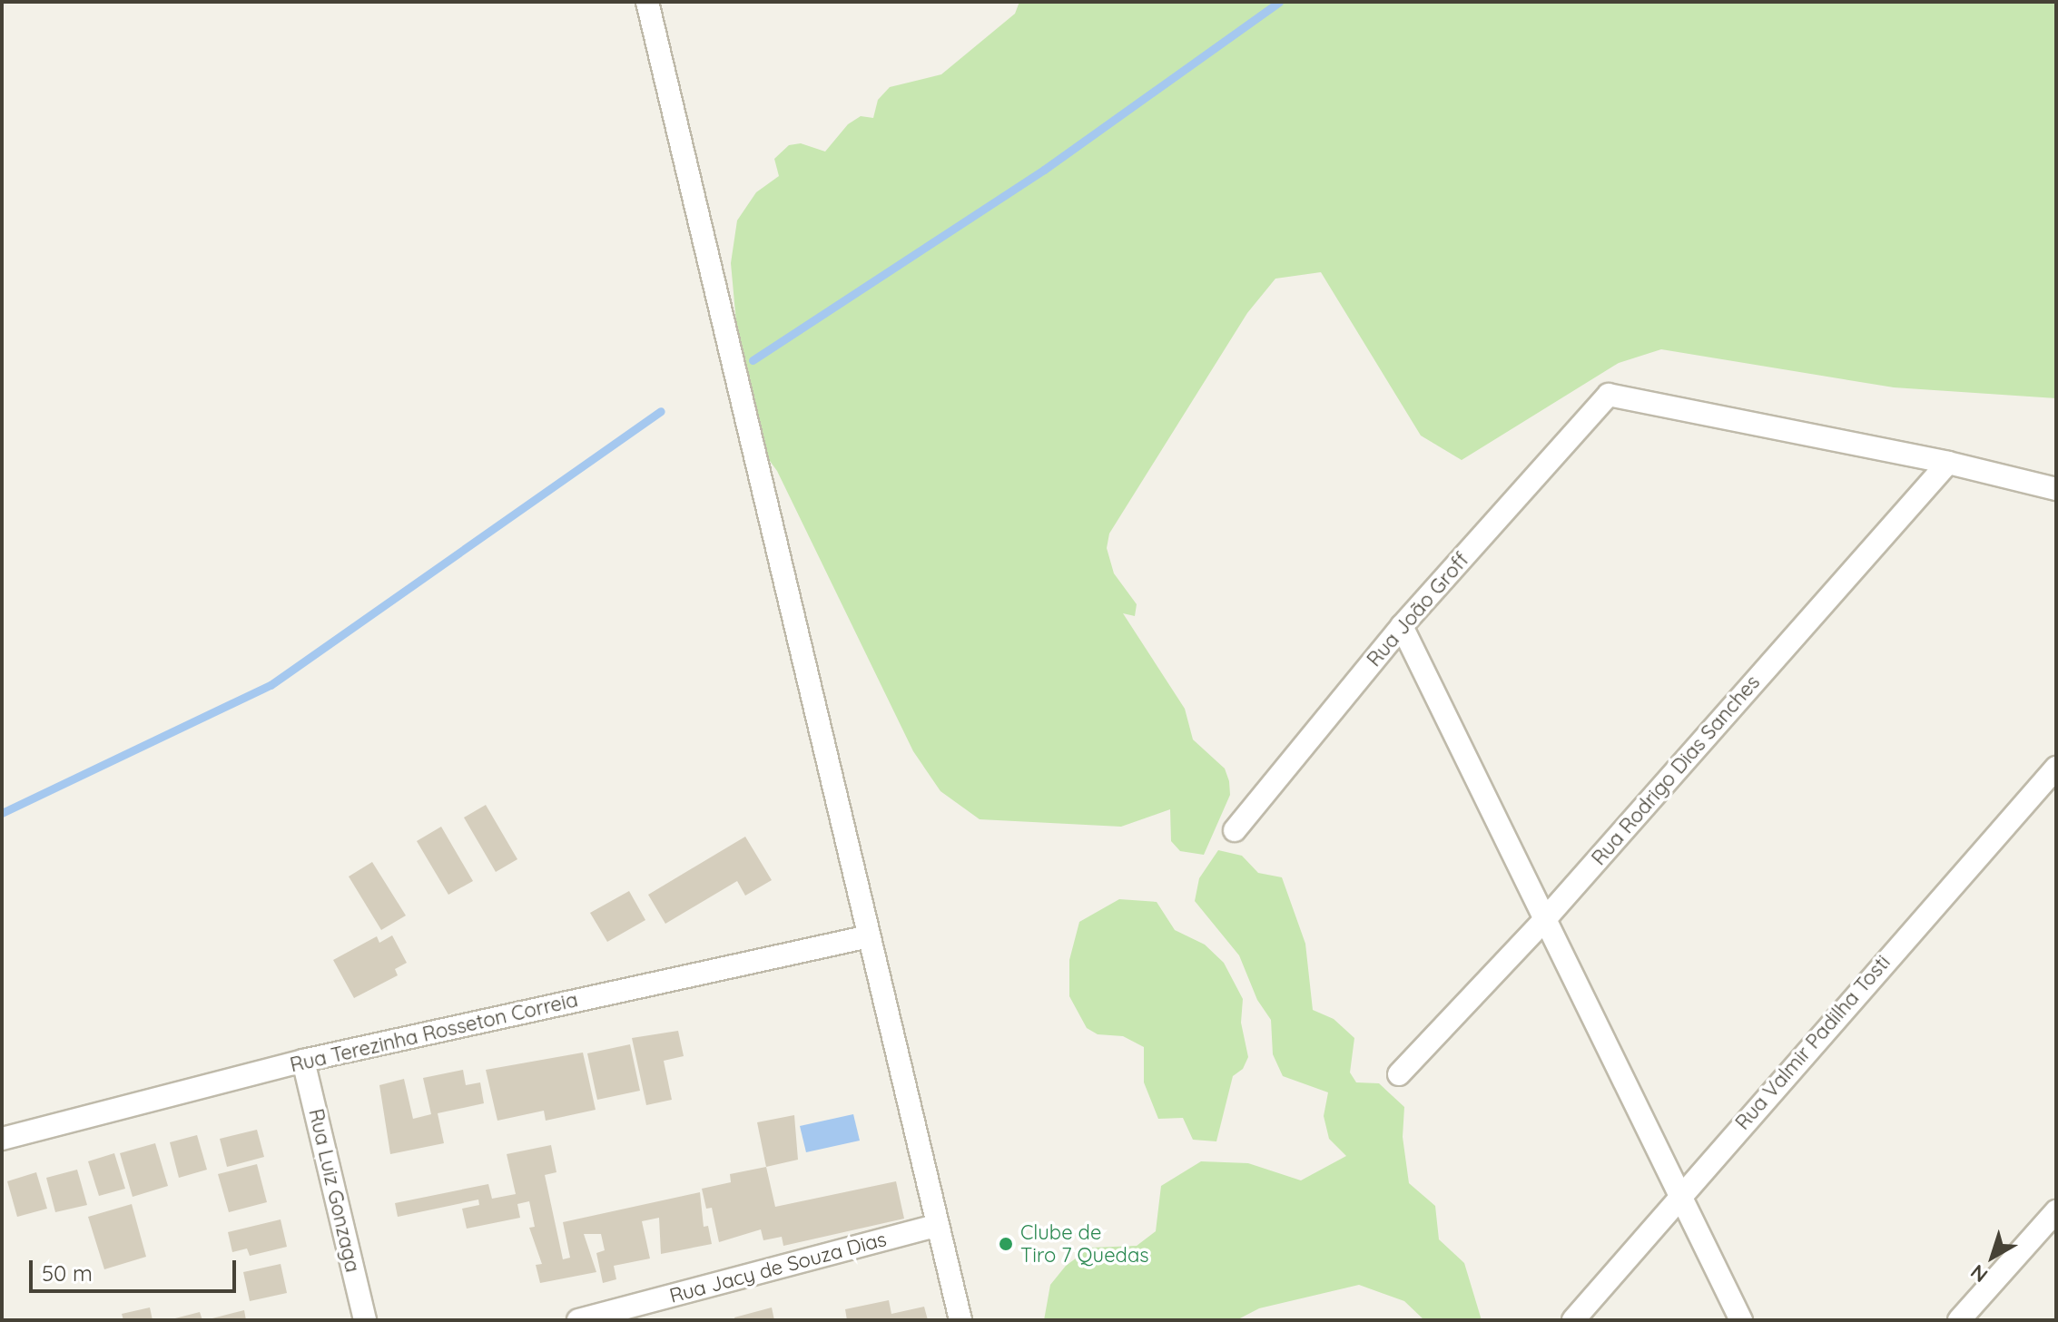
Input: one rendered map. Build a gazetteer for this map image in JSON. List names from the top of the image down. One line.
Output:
{"streets":{"street":["Rua João Groff","Rua Rodrigo Dias Sanches","Rua Terezinha Rosseton Correia","Rua Valmir Padilha Tosti","Rua Luiz Gonzaga","Rua Jacy de Souza Dias"]},"crossings":[["Rua João Groff","Rua Rodrigo Dias Sanches"],["Rua Terezinha Rosseton Correia","Rua Luiz Gonzaga"]],"places":["Clube de Tiro 7 Quedas"],"scale_bar":"50 m","north":"bottom left"}
